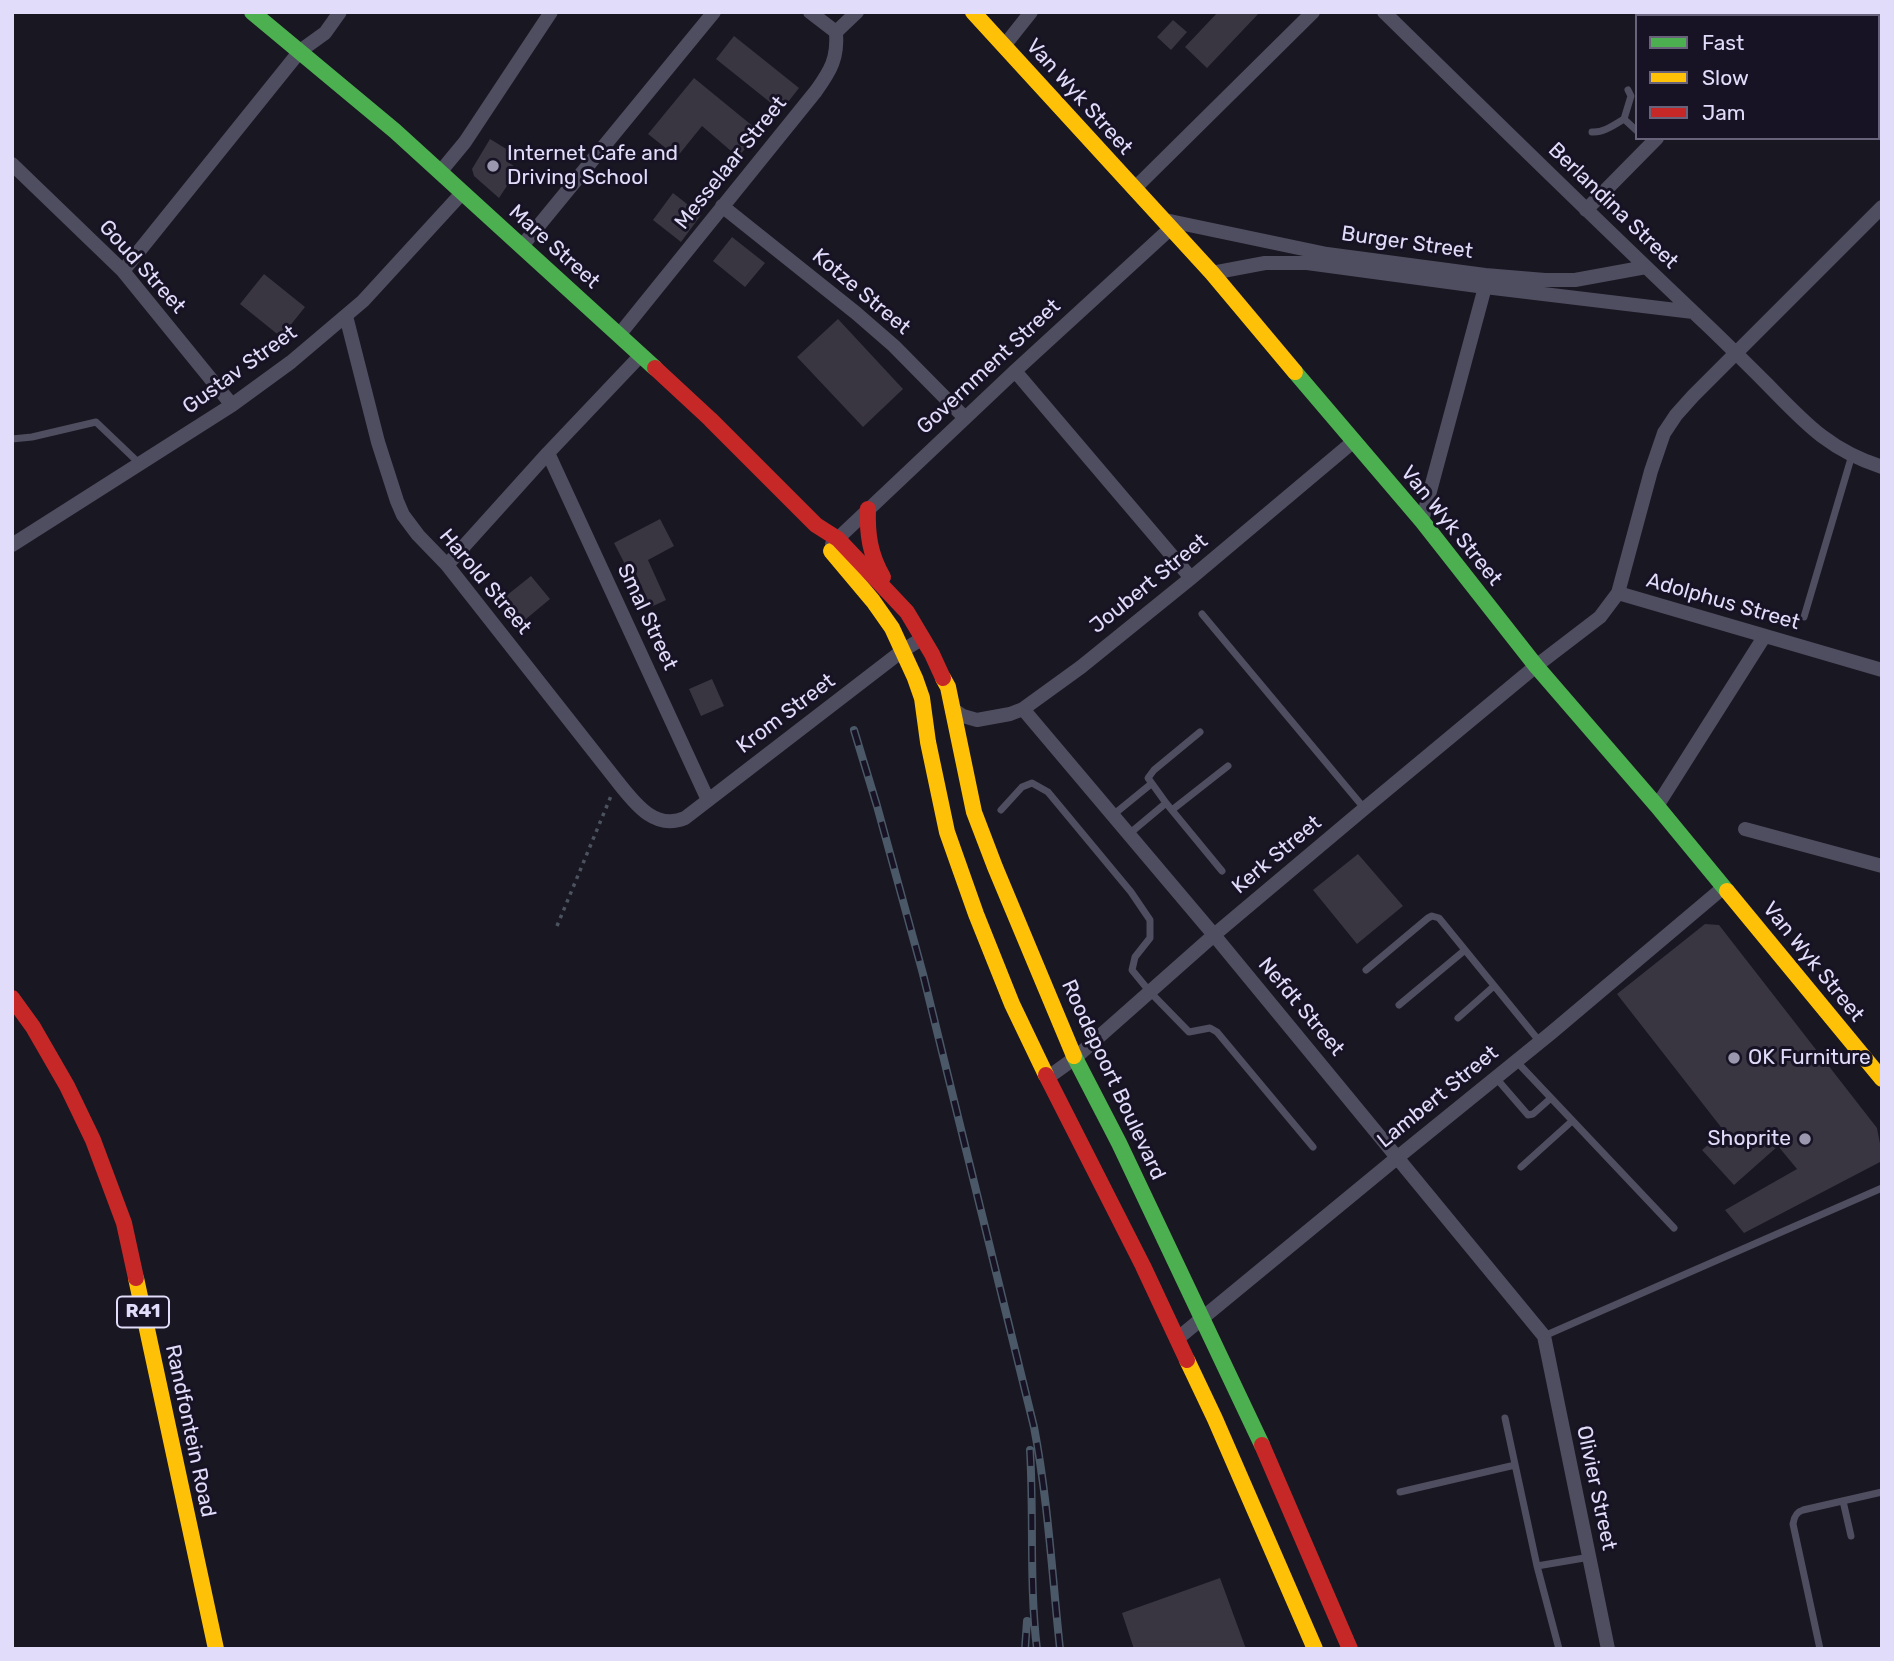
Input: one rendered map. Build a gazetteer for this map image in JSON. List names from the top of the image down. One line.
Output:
{"streets":{"street":["Van Wyk Street","Messelaar Street","Berlandina Street","Burger Street","Mare Street","Goud Street","Kotze Street","Government Street","Gustav Street","Harold Street","Joubert Street","Adolphus Street","Smal Street","Krom Street","Kerk Street","Nefdt Street","Roodepoort Boulevard","Lambert Street","R41","Randfontein Road","Olivier Street"]},"crossings":[["Van Wyk Street","Burger Street"],["Van Wyk Street","Government Street"],["Van Wyk Street","Joubert Street"],["Van Wyk Street","Adolphus Street"],["Van Wyk Street","Kerk Street"],["Van Wyk Street","Lambert Street"],["Messelaar Street","Mare Street"],["Messelaar Street","Kotze Street"],["Berlandina Street","Burger Street"],["Burger Street","Government Street"],["Mare Street","Government Street"],["Mare Street","Gustav Street"],["Mare Street","Roodepoort Boulevard"],["Goud Street","Gustav Street"],["Kotze Street","Government Street"],["Government Street","Roodepoort Boulevard"],["Gustav Street","Harold Street"],["Harold Street","Krom Street"],["Joubert Street","Nefdt Street"],["Joubert Street","Roodepoort Boulevard"],["Adolphus Street","Kerk Street"],["Smal Street","Krom Street"],["Krom Street","Roodepoort Boulevard"],["Kerk Street","Nefdt Street"],["Kerk Street","Roodepoort Boulevard"],["Nefdt Street","Lambert Street"],["Nefdt Street","Olivier Street"],["Roodepoort Boulevard","Lambert Street"]],"places":["Internet Cafe and Driving School","OK Furniture","Shoprite"],"legend":["Fast","Slow","Jam"]}
